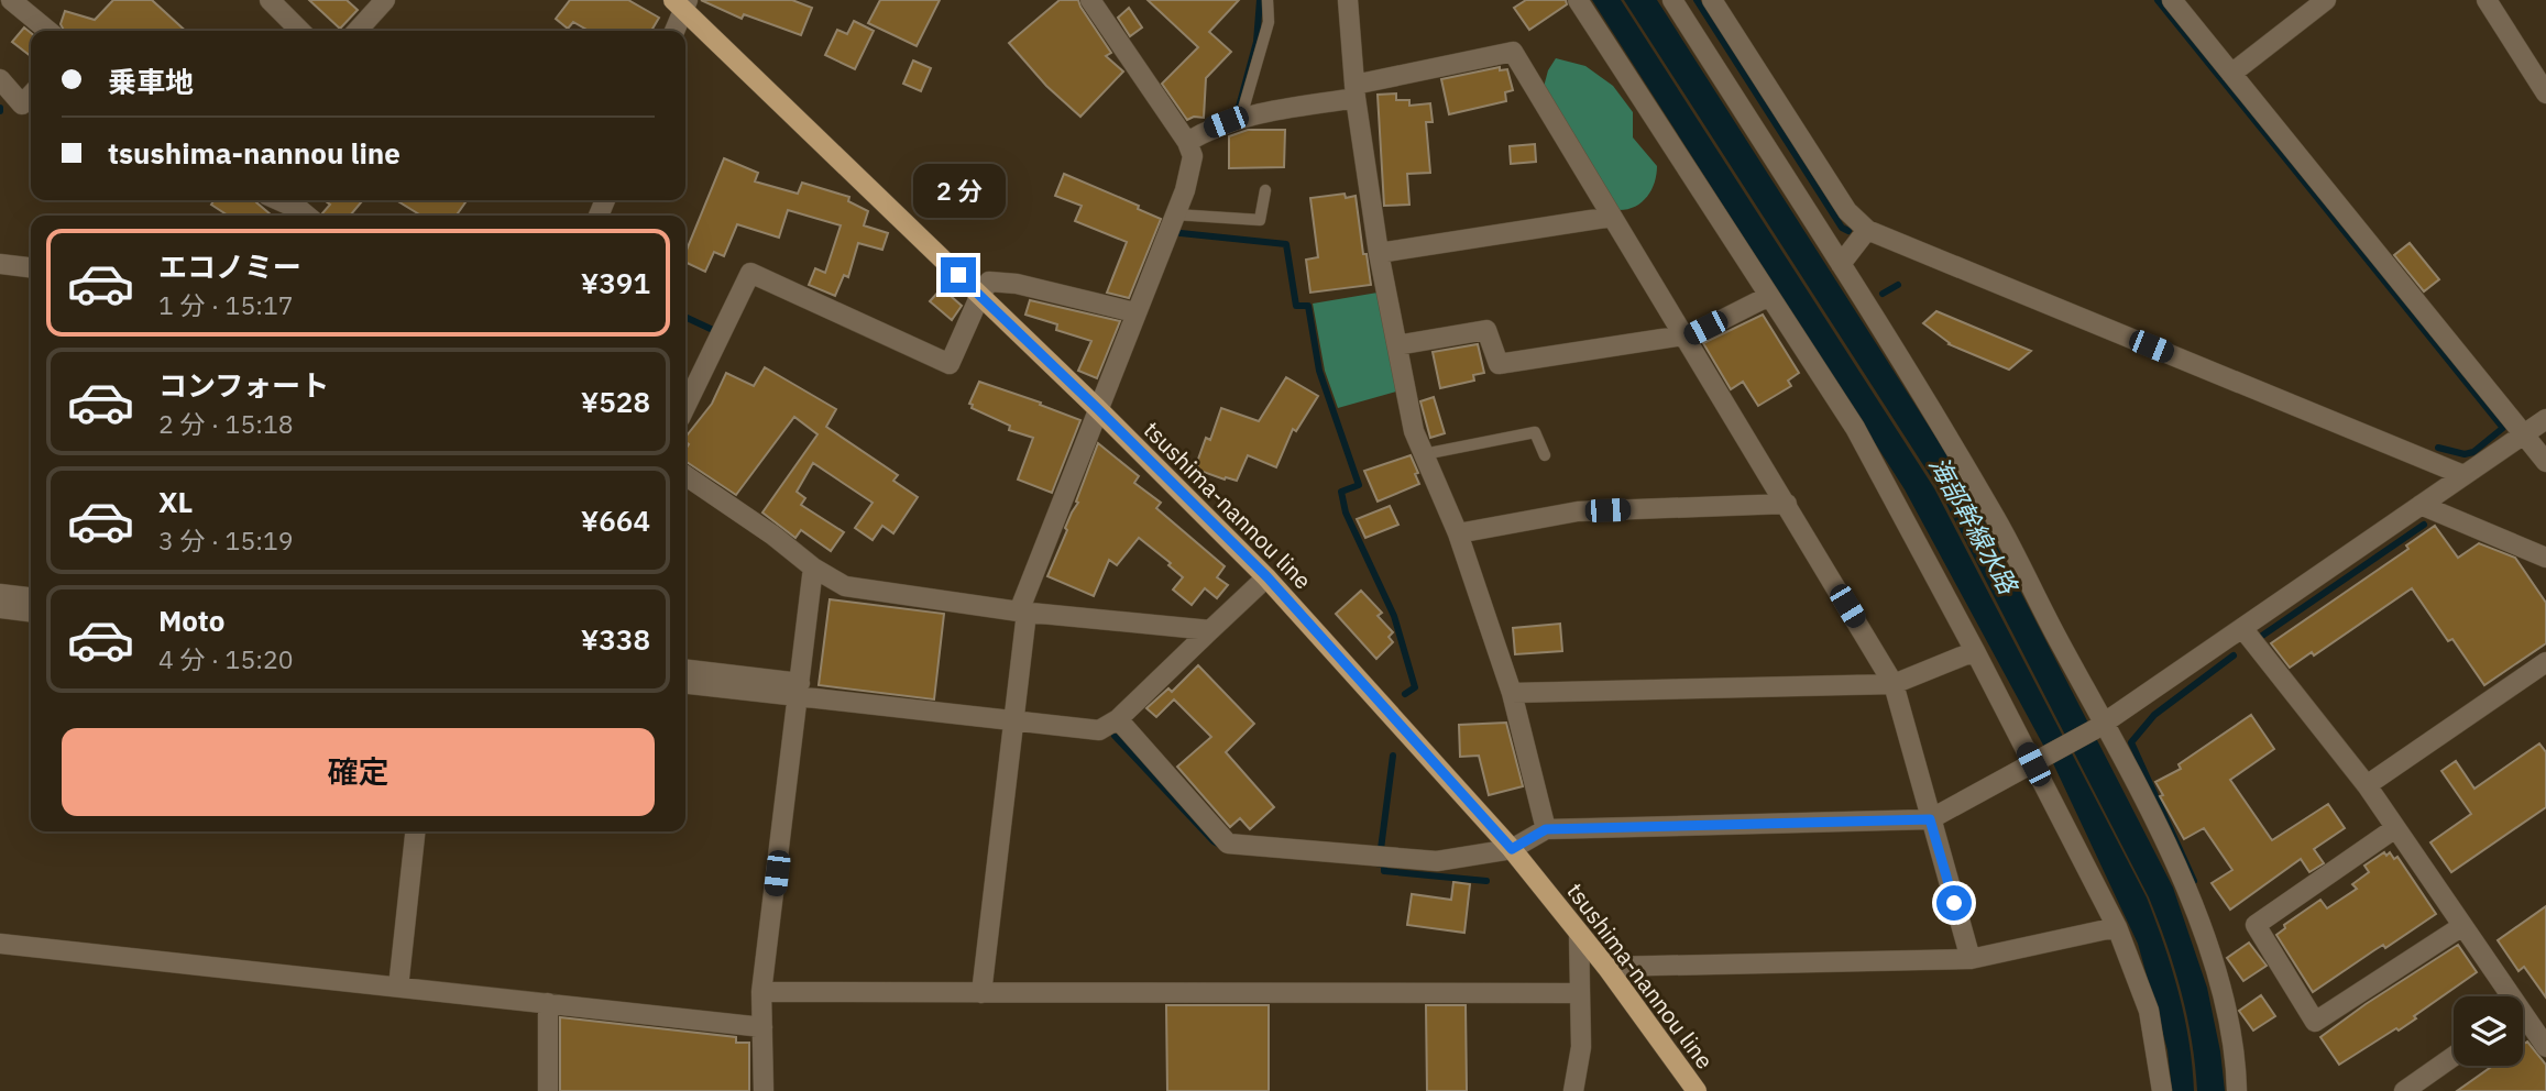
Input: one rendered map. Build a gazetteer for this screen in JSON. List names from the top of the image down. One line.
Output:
{"streets":{"main road":["tsushima-nannou line"]},"water":["海部幹線水路"],"page":{"banner":["乗車地","tsushima-nannou line"],"bubble":"2 分","list":[{"name":"エコノミー","note":"1 分 · 15:17","value":"¥391"},{"name":"コンフォート","note":"2 分 · 15:18","value":"¥528"},{"name":"XL","note":"3 分 · 15:19","value":"¥664"},{"name":"Moto","note":"4 分 · 15:20","value":"¥338"}],"buttons":"確定"}}
